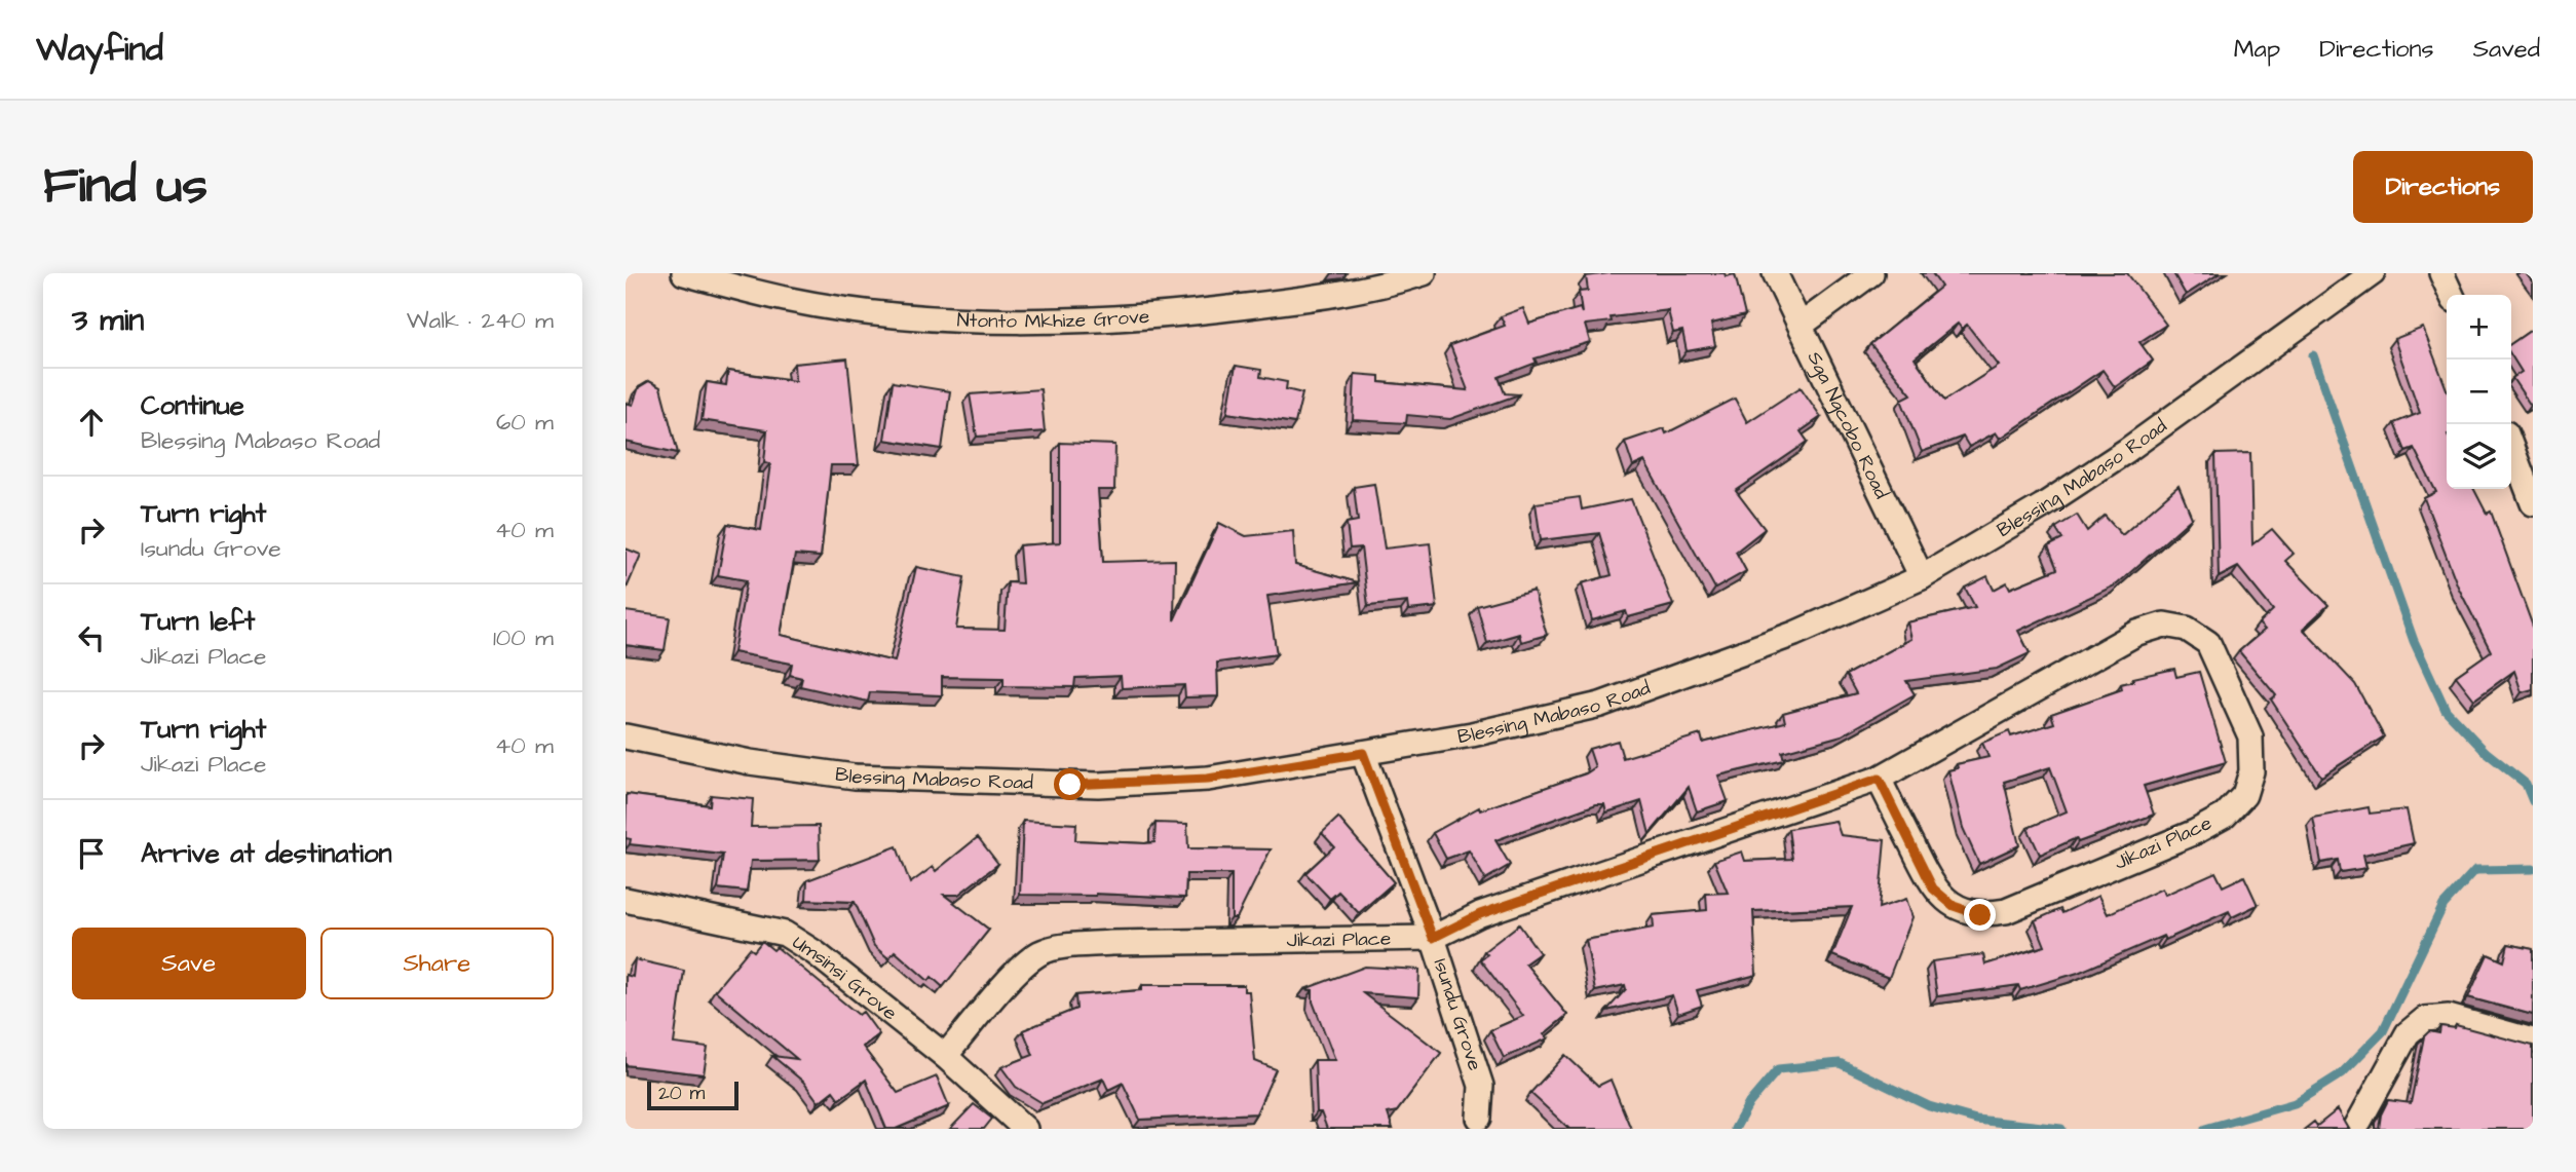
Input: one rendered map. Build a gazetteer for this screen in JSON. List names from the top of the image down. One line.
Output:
{"streets":{"street":["Ntonto Mkhize Grove","Sga Ngcobo Road","Blessing Mabaso Road","Jikazi Place","Umsinsi Grove","Isundu Grove"]},"crossings":[["Sga Ngcobo Road","Blessing Mabaso Road"],["Blessing Mabaso Road","Isundu Grove"],["Jikazi Place","Umsinsi Grove"],["Jikazi Place","Isundu Grove"]],"scale_bar":"20 m","page":{"header":"Wayfind","nav":["Map","Directions","Saved"],"buttons":["Directions",["Save","Share"]],"title":"Find us","heading":["3 min","Walk · 240 m"],"map_buttons":["+","−"],"list":[["Continue","Blessing Mabaso Road","60 m"],["Turn right","Isundu Grove","40 m"],["Turn left","Jikazi Place","100 m"],["Turn right","Jikazi Place","40 m"],"Arrive at destination"],"scale":"20 m"}}
